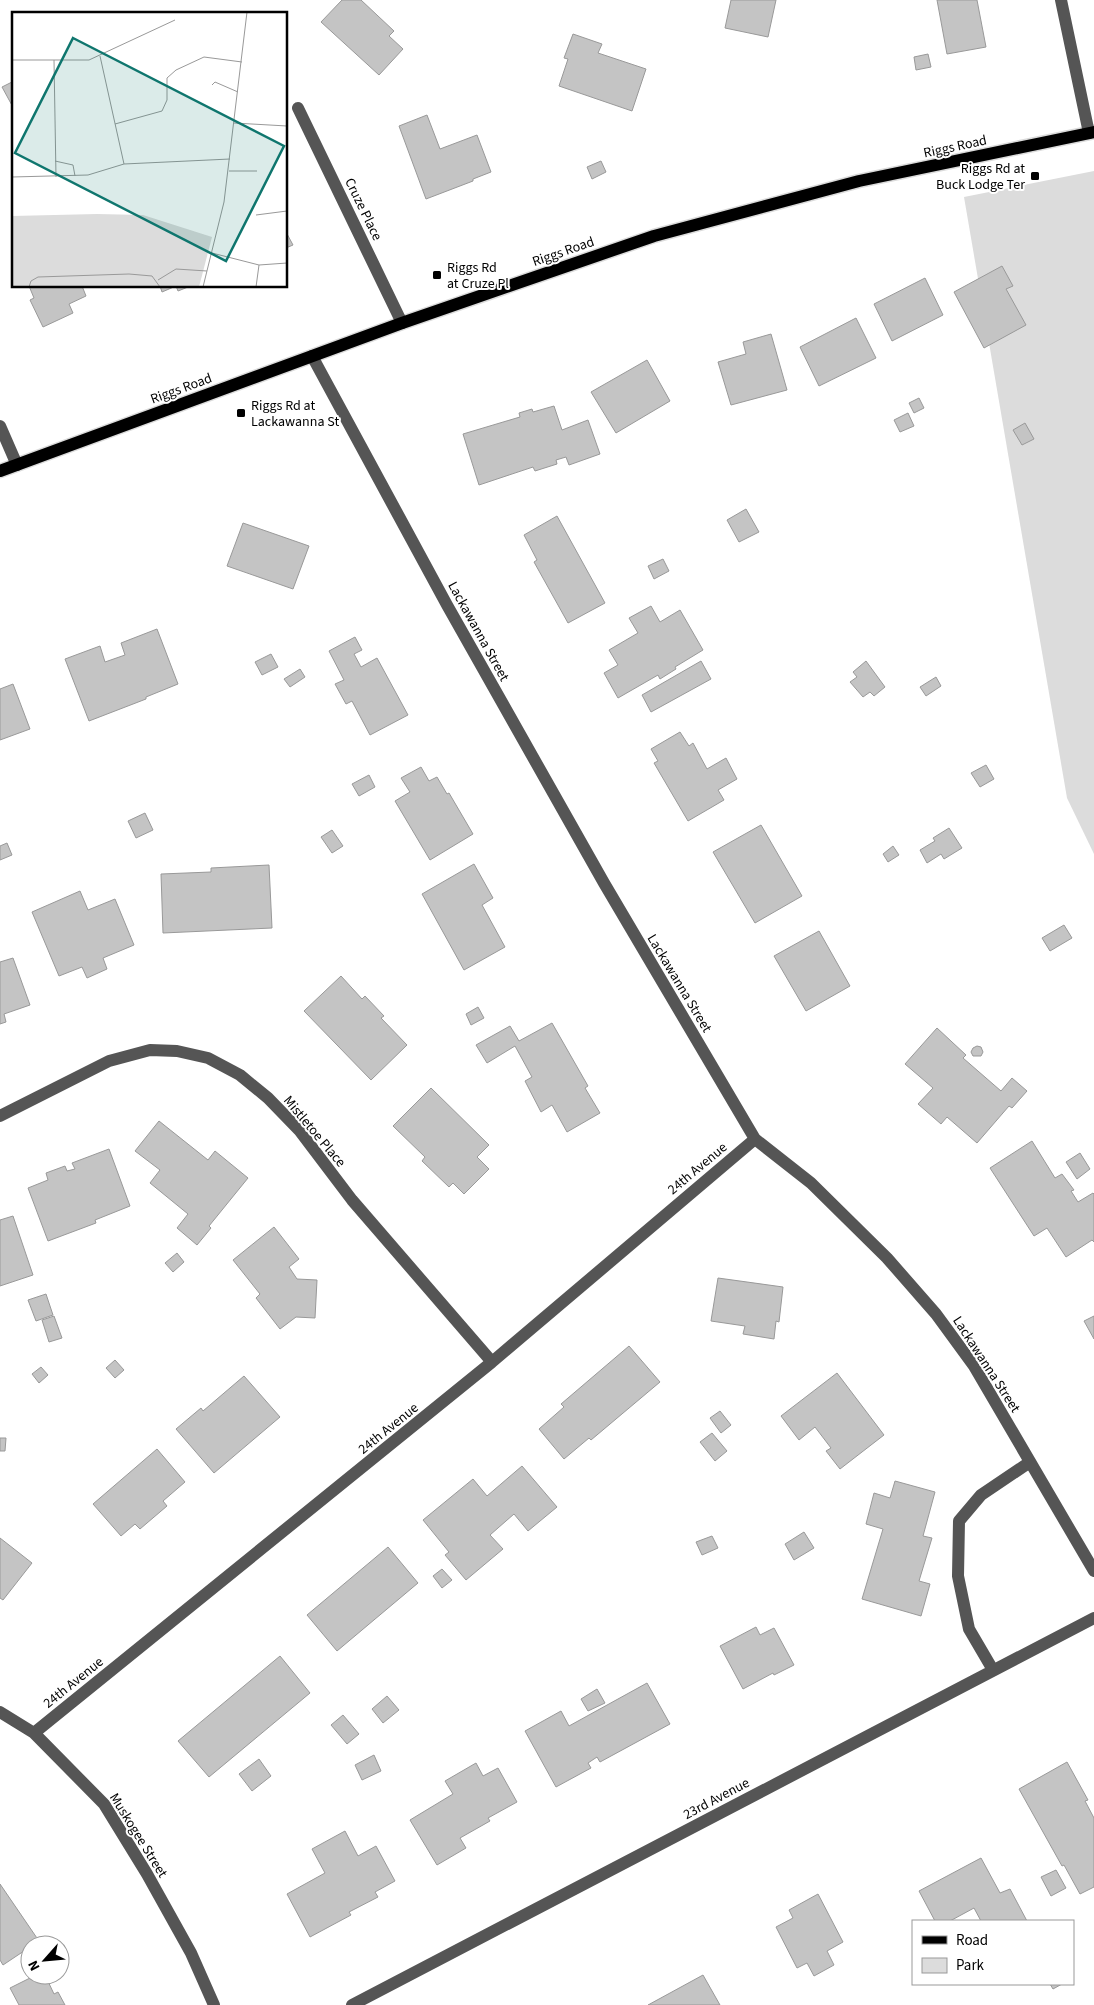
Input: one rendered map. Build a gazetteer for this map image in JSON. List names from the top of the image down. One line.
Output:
{"streets":{"main road":["Riggs Road"],"street":["Cruze Place","Lackawanna Street","Mistletoe Place","24th Avenue","23rd Avenue","Muskogee Street"]},"crossings":[["Riggs Road","Cruze Place"],["Riggs Road","Lackawanna Street"],["Lackawanna Street","24th Avenue"],["Mistletoe Place","24th Avenue"],["24th Avenue","Muskogee Street"]],"places":{"transit":["Riggs Rd at Buck Lodge Ter","Riggs Rd at Cruze Pl","Riggs Rd at Lackawanna St"]},"legend":["Road","Park"],"north":"bottom left"}
